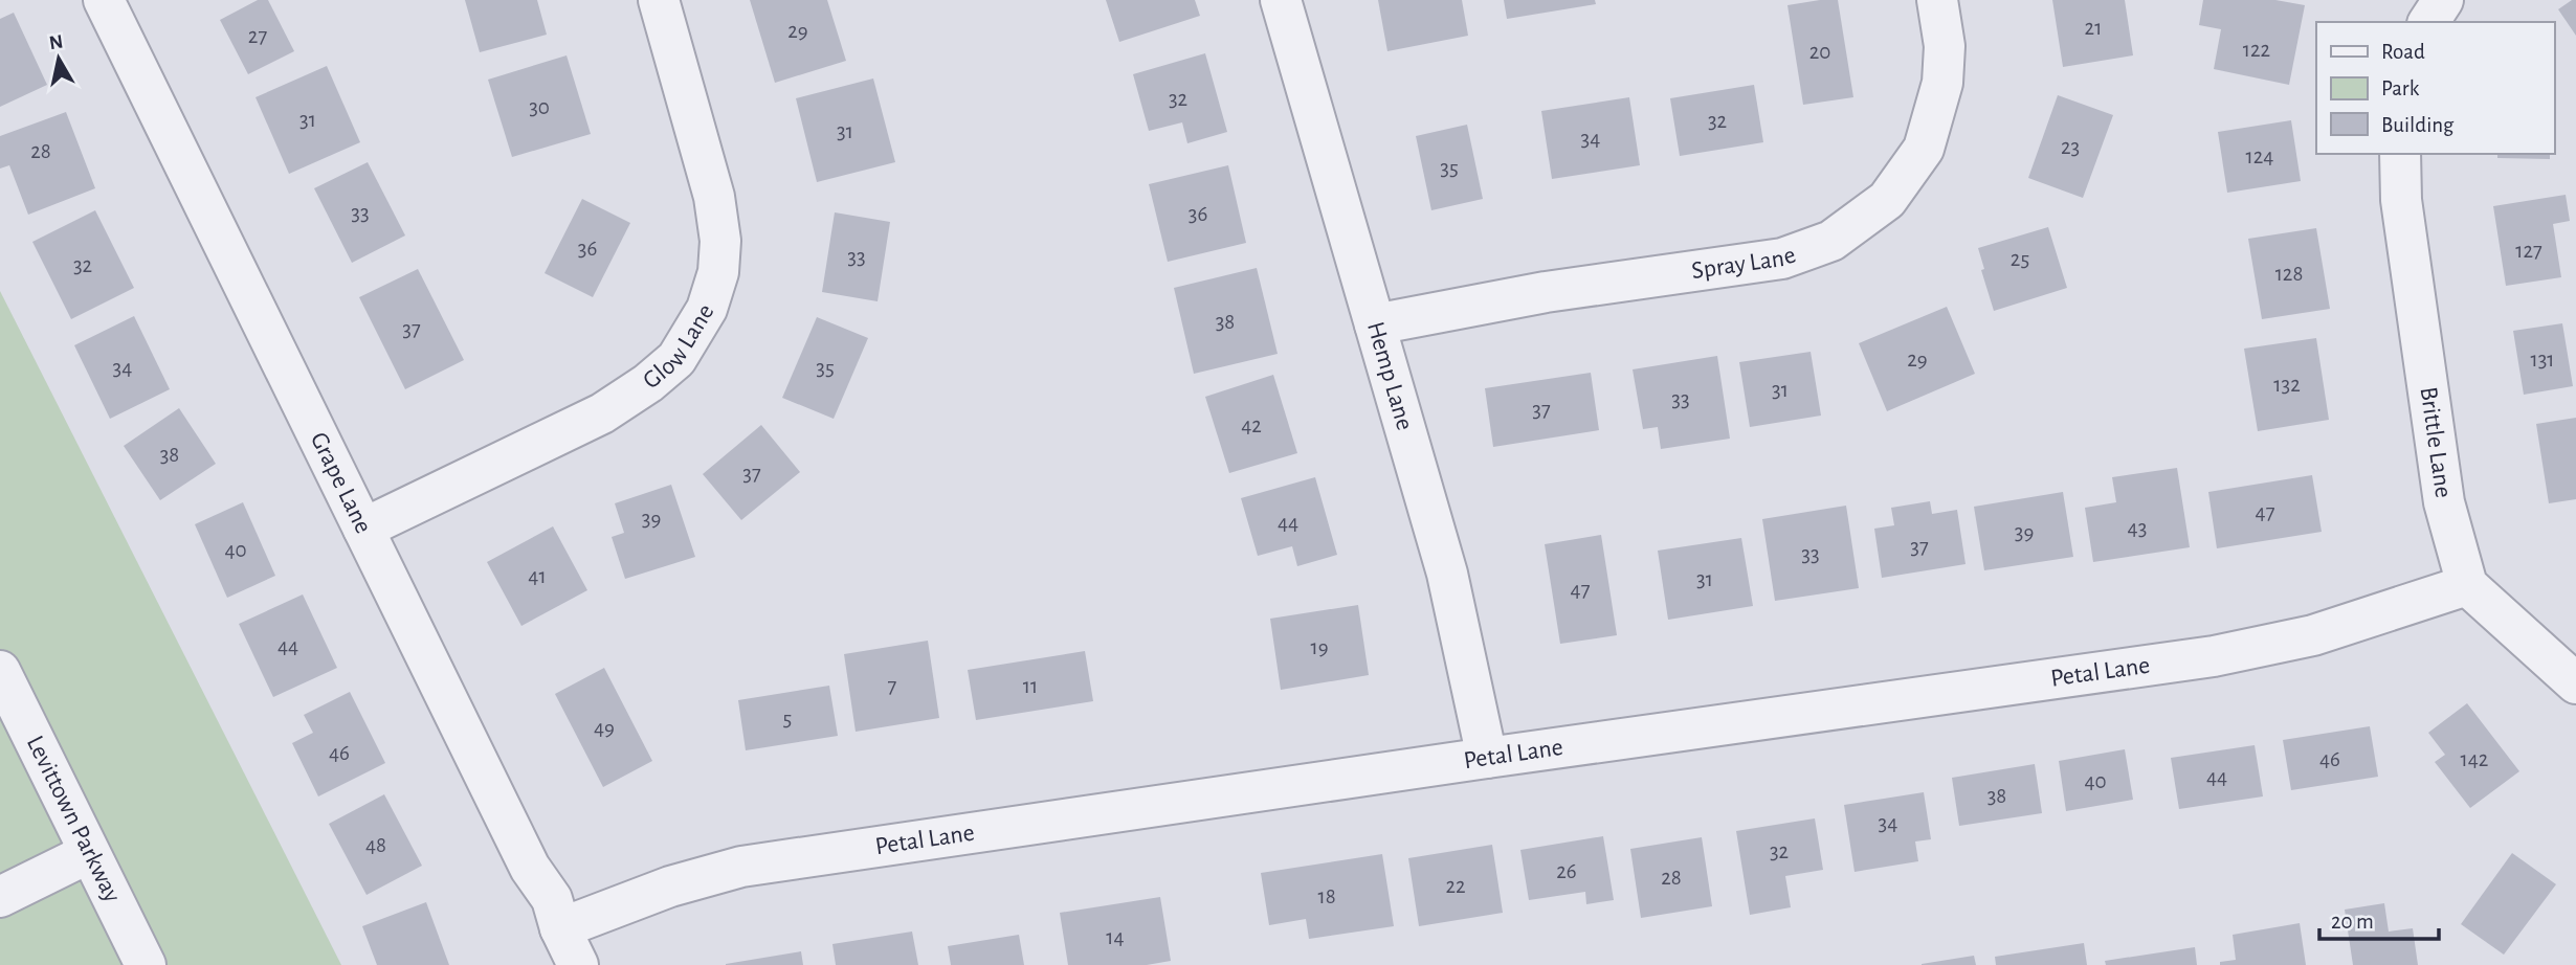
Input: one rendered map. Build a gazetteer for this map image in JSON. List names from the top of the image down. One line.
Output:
{"streets":{"street":["Spray Lane","Glow Lane","Hemp Lane","Brittle Lane","Grape Lane","Petal Lane","Levittown Parkway"]},"crossings":[["Spray Lane","Hemp Lane"],["Glow Lane","Grape Lane"],["Hemp Lane","Petal Lane"],["Brittle Lane","Petal Lane"],["Grape Lane","Petal Lane"]],"house_numbers":["21","29","27","122","20","32","30","31","32","31","34","23","28","124","35","33","36","36","127","33","25","32","128","38","37","29","131","34","35","132","31","33","37","42","38","37","47","39","44","43","39","37","40","33","41","31","47","44","19","7","11","5","49","46","46","142","44","40","38","34","48","32","26","28","22","18","14"],"legend":["Road","Park","Building"],"scale_bar":"20 m","north":"top"}
